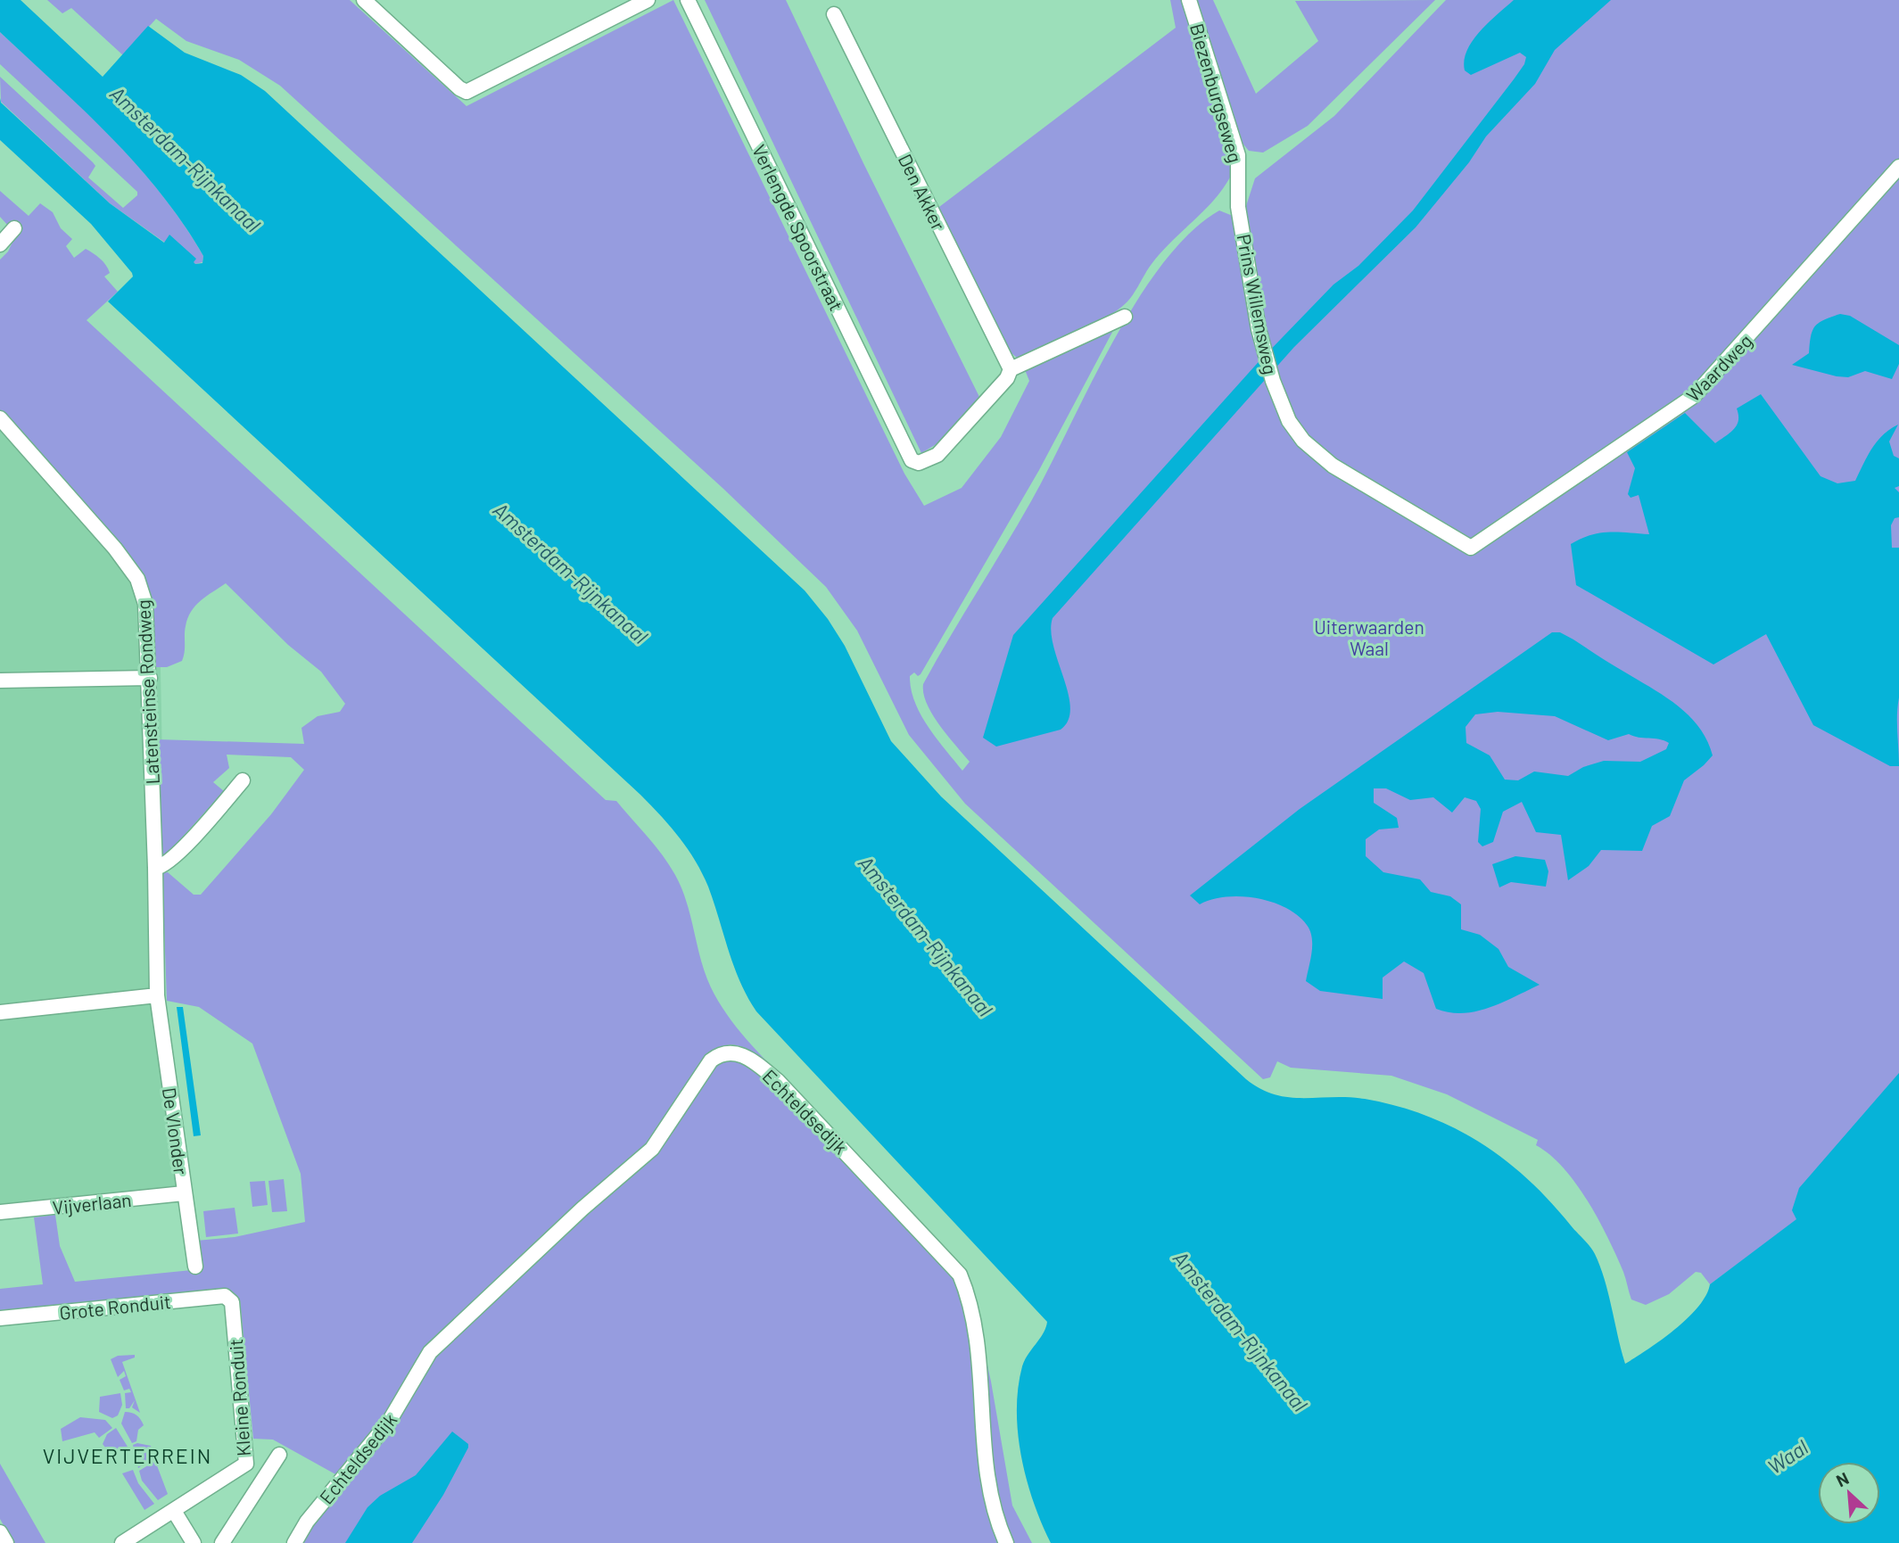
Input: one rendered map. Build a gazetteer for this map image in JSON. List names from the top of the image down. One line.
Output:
{"streets":{"street":["Biezenburgseweg","Den Akker","Verlengde Spoorstraat","Prins Willemsweg","Waardweg","Latensteinse Rondweg","Echteldsedijk","De Vlonder","Vijverlaan","Grote Ronduit","Kleine Ronduit"]},"crossings":[["Biezenburgseweg","Prins Willemsweg"],["Den Akker","Verlengde Spoorstraat"],["Prins Willemsweg","Waardweg"],["Latensteinse Rondweg","De Vlonder"],["De Vlonder","Vijverlaan"],["Grote Ronduit","Kleine Ronduit"]],"districts":["VIJVERTERREIN"],"water":["Amsterdam-Rijnkanaal","Waal"],"parks":["Uiterwaarden Waal"],"north":"top left"}
